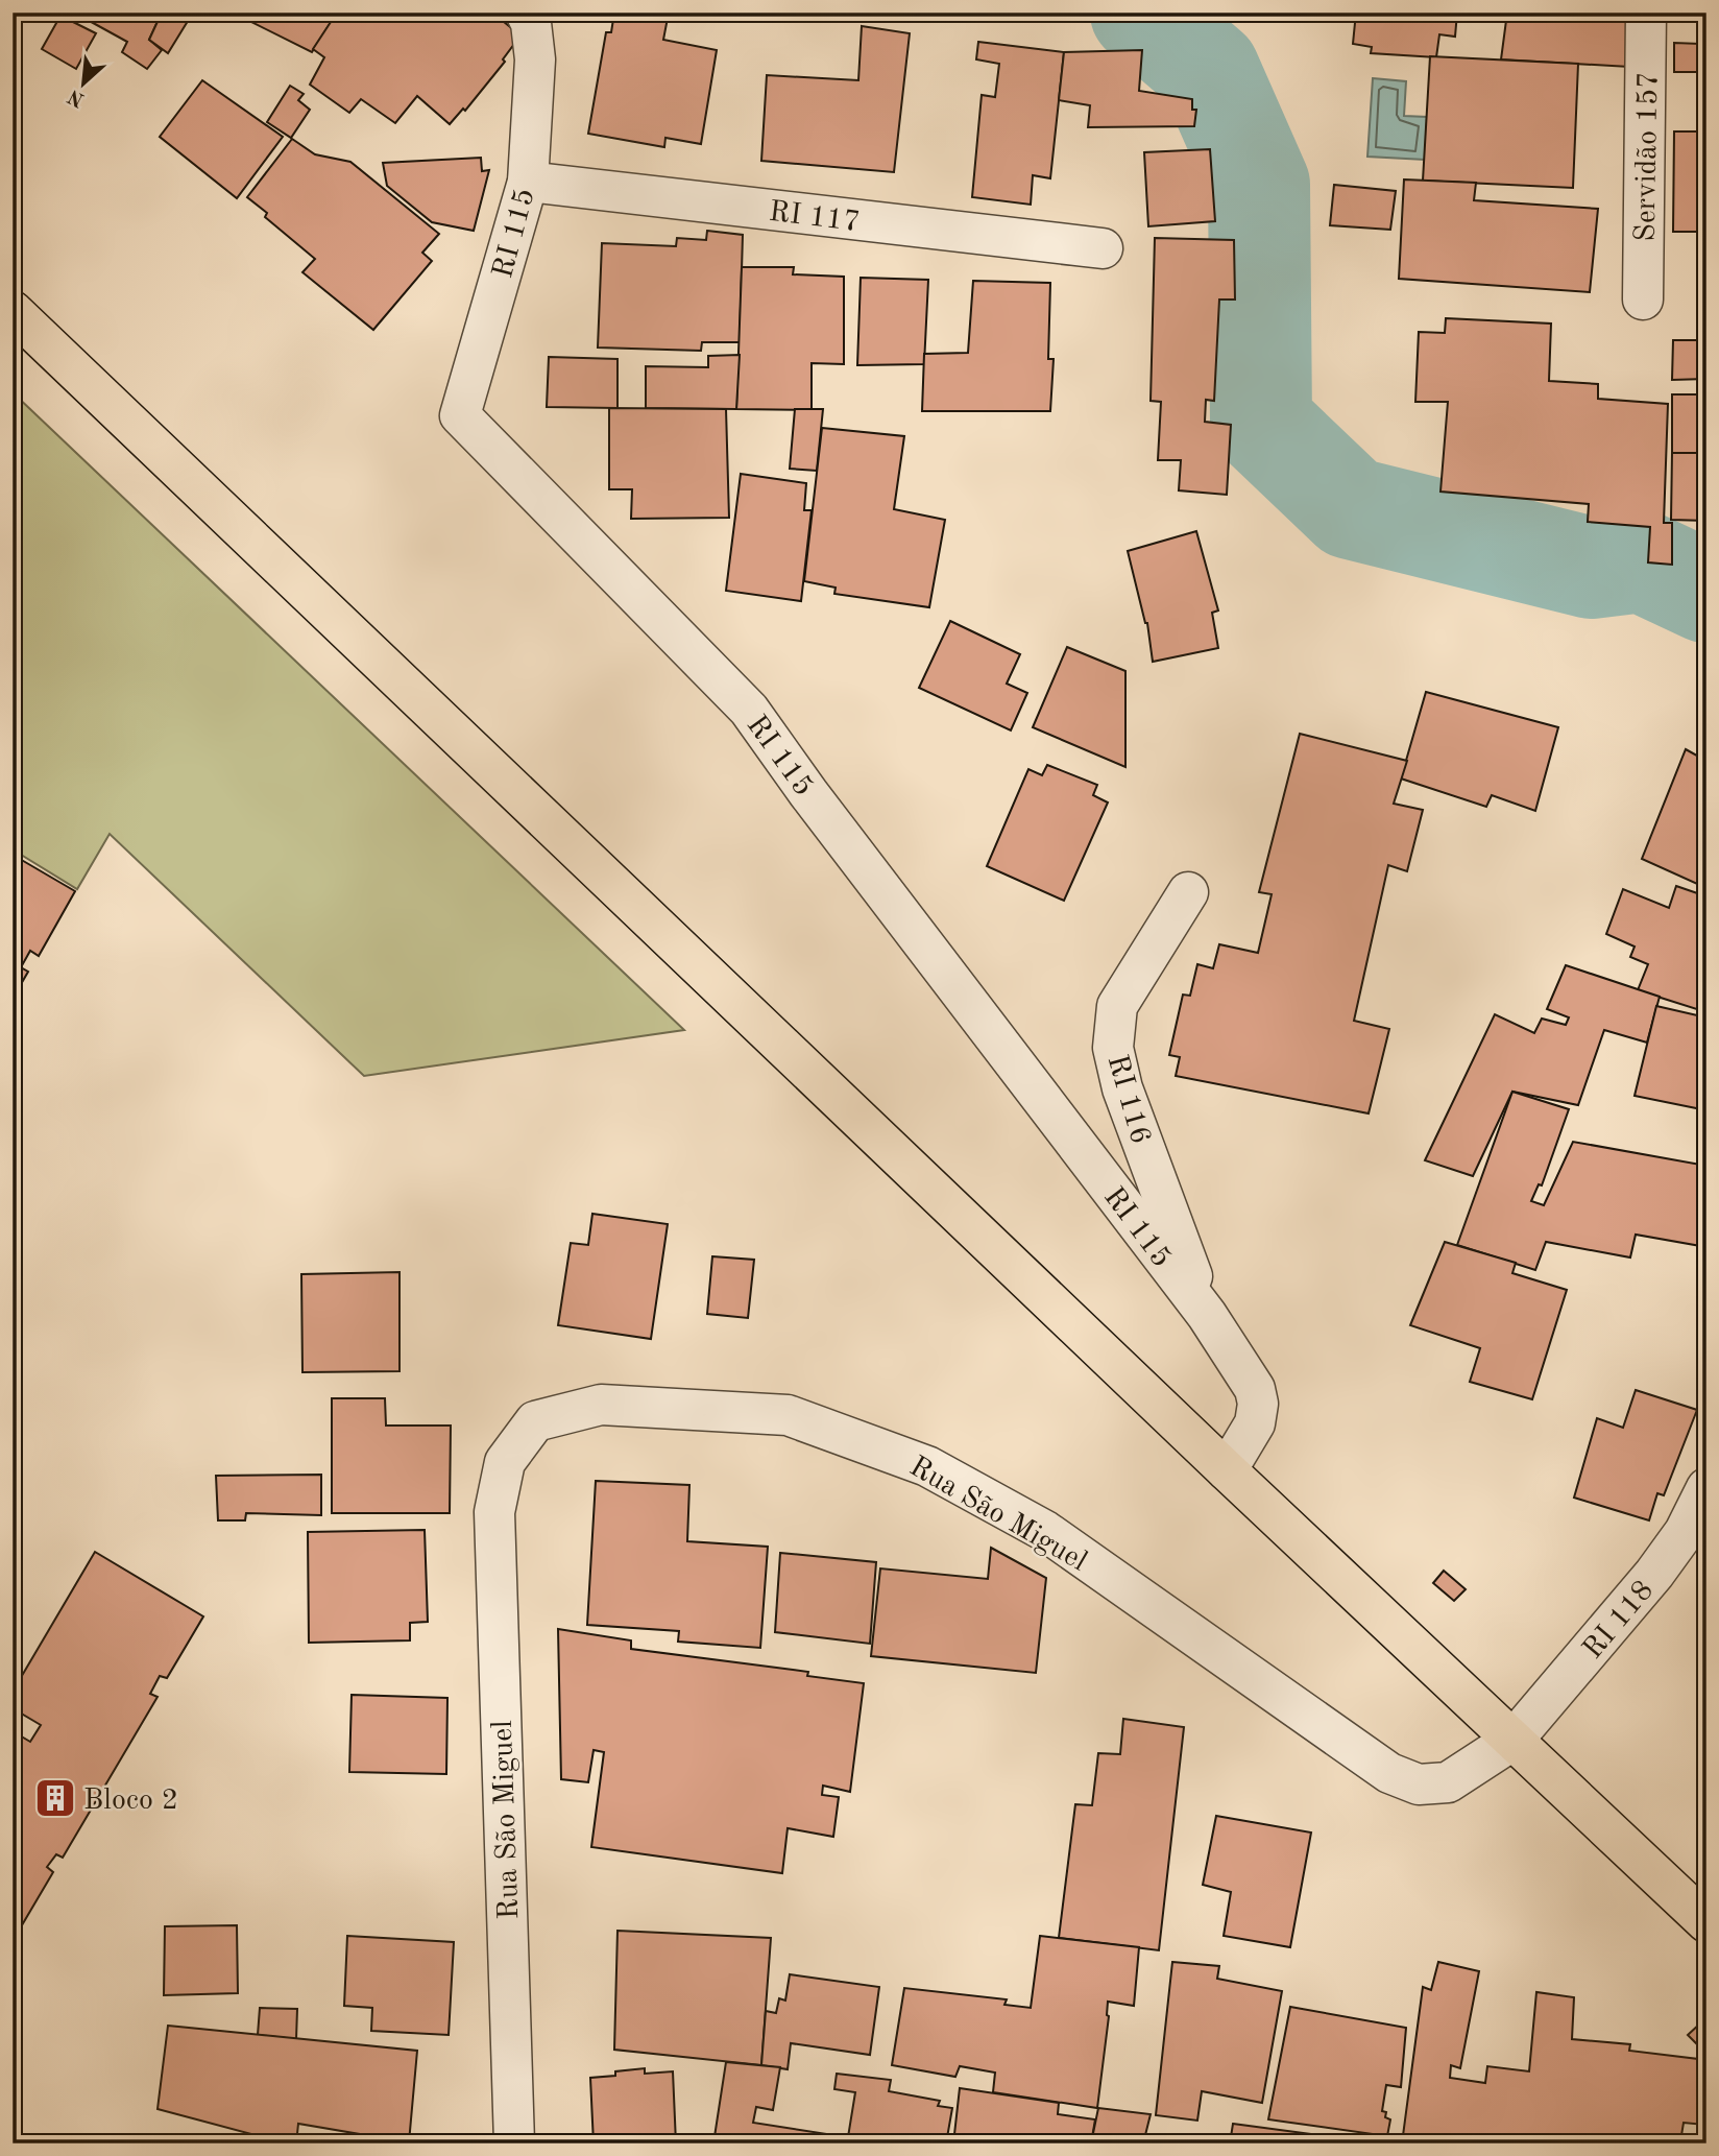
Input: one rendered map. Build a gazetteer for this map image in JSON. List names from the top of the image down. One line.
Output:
{"streets":{"street":["Servidão 157","RI 117","RI 115","RI 116","Rua São Miguel","RI 118"]},"crossings":[["RI 117","RI 115"],["RI 115","RI 116"],["Rua São Miguel","RI 118"]],"places":{"building":["Bloco 2"]},"north":"bottom left"}
